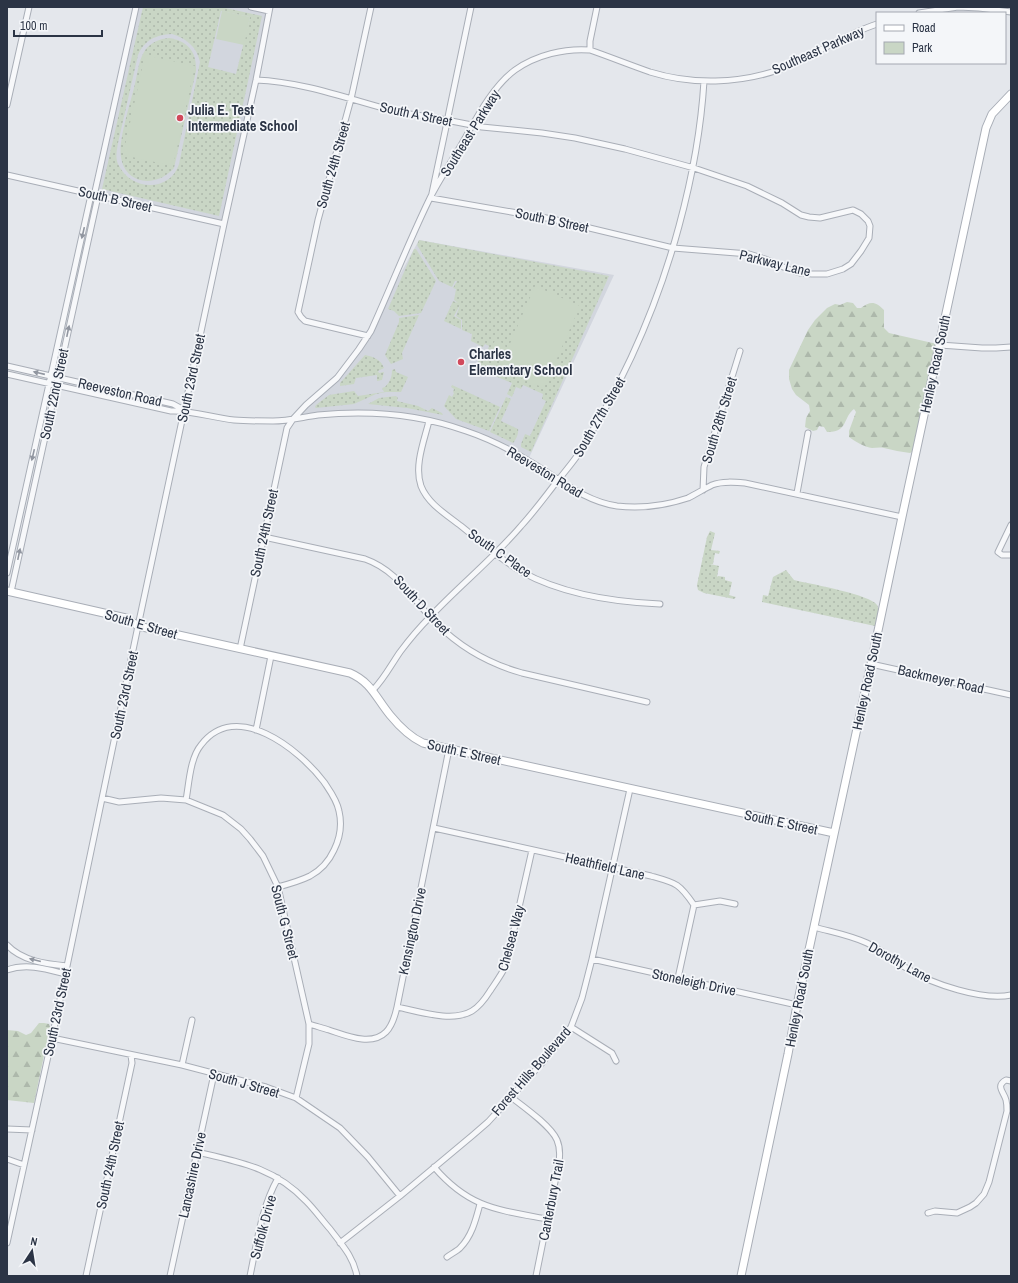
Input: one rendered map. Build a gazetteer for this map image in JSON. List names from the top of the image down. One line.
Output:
{"streets":{"street":["Southeast Parkway","South A Street","South 24th Street","South B Street","Parkway Lane","Henley Road South","South 23rd Street","Reeveston Road","South 22nd Street","South 27th Street","South 28th Street","South C Place","South D Street","South E Street","Backmeyer Road","Heathfield Lane","South G Street","Kensington Drive","Chelsea Way","Dorothy Lane","Stoneleigh Drive","Forest Hills Boulevard","South J Street","Lancashire Drive","Canterbury Trail","Suffolk Drive"]},"crossings":[["Southeast Parkway","South A Street"],["Southeast Parkway","South 24th Street"],["Southeast Parkway","South B Street"],["Southeast Parkway","Reeveston Road"],["Southeast Parkway","South 27th Street"],["South A Street","South 24th Street"],["South A Street","Parkway Lane"],["South A Street","South 23rd Street"],["South A Street","South 27th Street"],["South 24th Street","Reeveston Road"],["South 24th Street","South D Street"],["South 24th Street","South E Street"],["South 24th Street","South J Street"],["South B Street","Parkway Lane"],["South B Street","South 23rd Street"],["South B Street","South 22nd Street"],["South B Street","South 27th Street"],["Parkway Lane","South 27th Street"],["Henley Road South","Reeveston Road"],["Henley Road South","South E Street"],["Henley Road South","Backmeyer Road"],["Henley Road South","Dorothy Lane"],["Henley Road South","Stoneleigh Drive"],["South 23rd Street","Reeveston Road"],["South 23rd Street","South E Street"],["South 23rd Street","South G Street"],["South 23rd Street","South J Street"],["Reeveston Road","South 22nd Street"],["Reeveston Road","South 27th Street"],["Reeveston Road","South 28th Street"],["Reeveston Road","South C Place"],["South 22nd Street","South E Street"],["South 27th Street","South C Place"],["South 27th Street","South D Street"],["South 27th Street","South E Street"],["South E Street","Kensington Drive"],["South E Street","Forest Hills Boulevard"],["Heathfield Lane","Kensington Drive"],["Heathfield Lane","Chelsea Way"],["Heathfield Lane","Forest Hills Boulevard"],["South G Street","Kensington Drive"],["South G Street","South J Street"],["Kensington Drive","Chelsea Way"],["Stoneleigh Drive","Forest Hills Boulevard"],["Forest Hills Boulevard","South J Street"],["Forest Hills Boulevard","Canterbury Trail"],["South J Street","Lancashire Drive"]],"places":["Julia E. Test Intermediate School","Charles Elementary School"],"legend":["Road","Park"],"scale_bar":"100 m","north":"top"}
